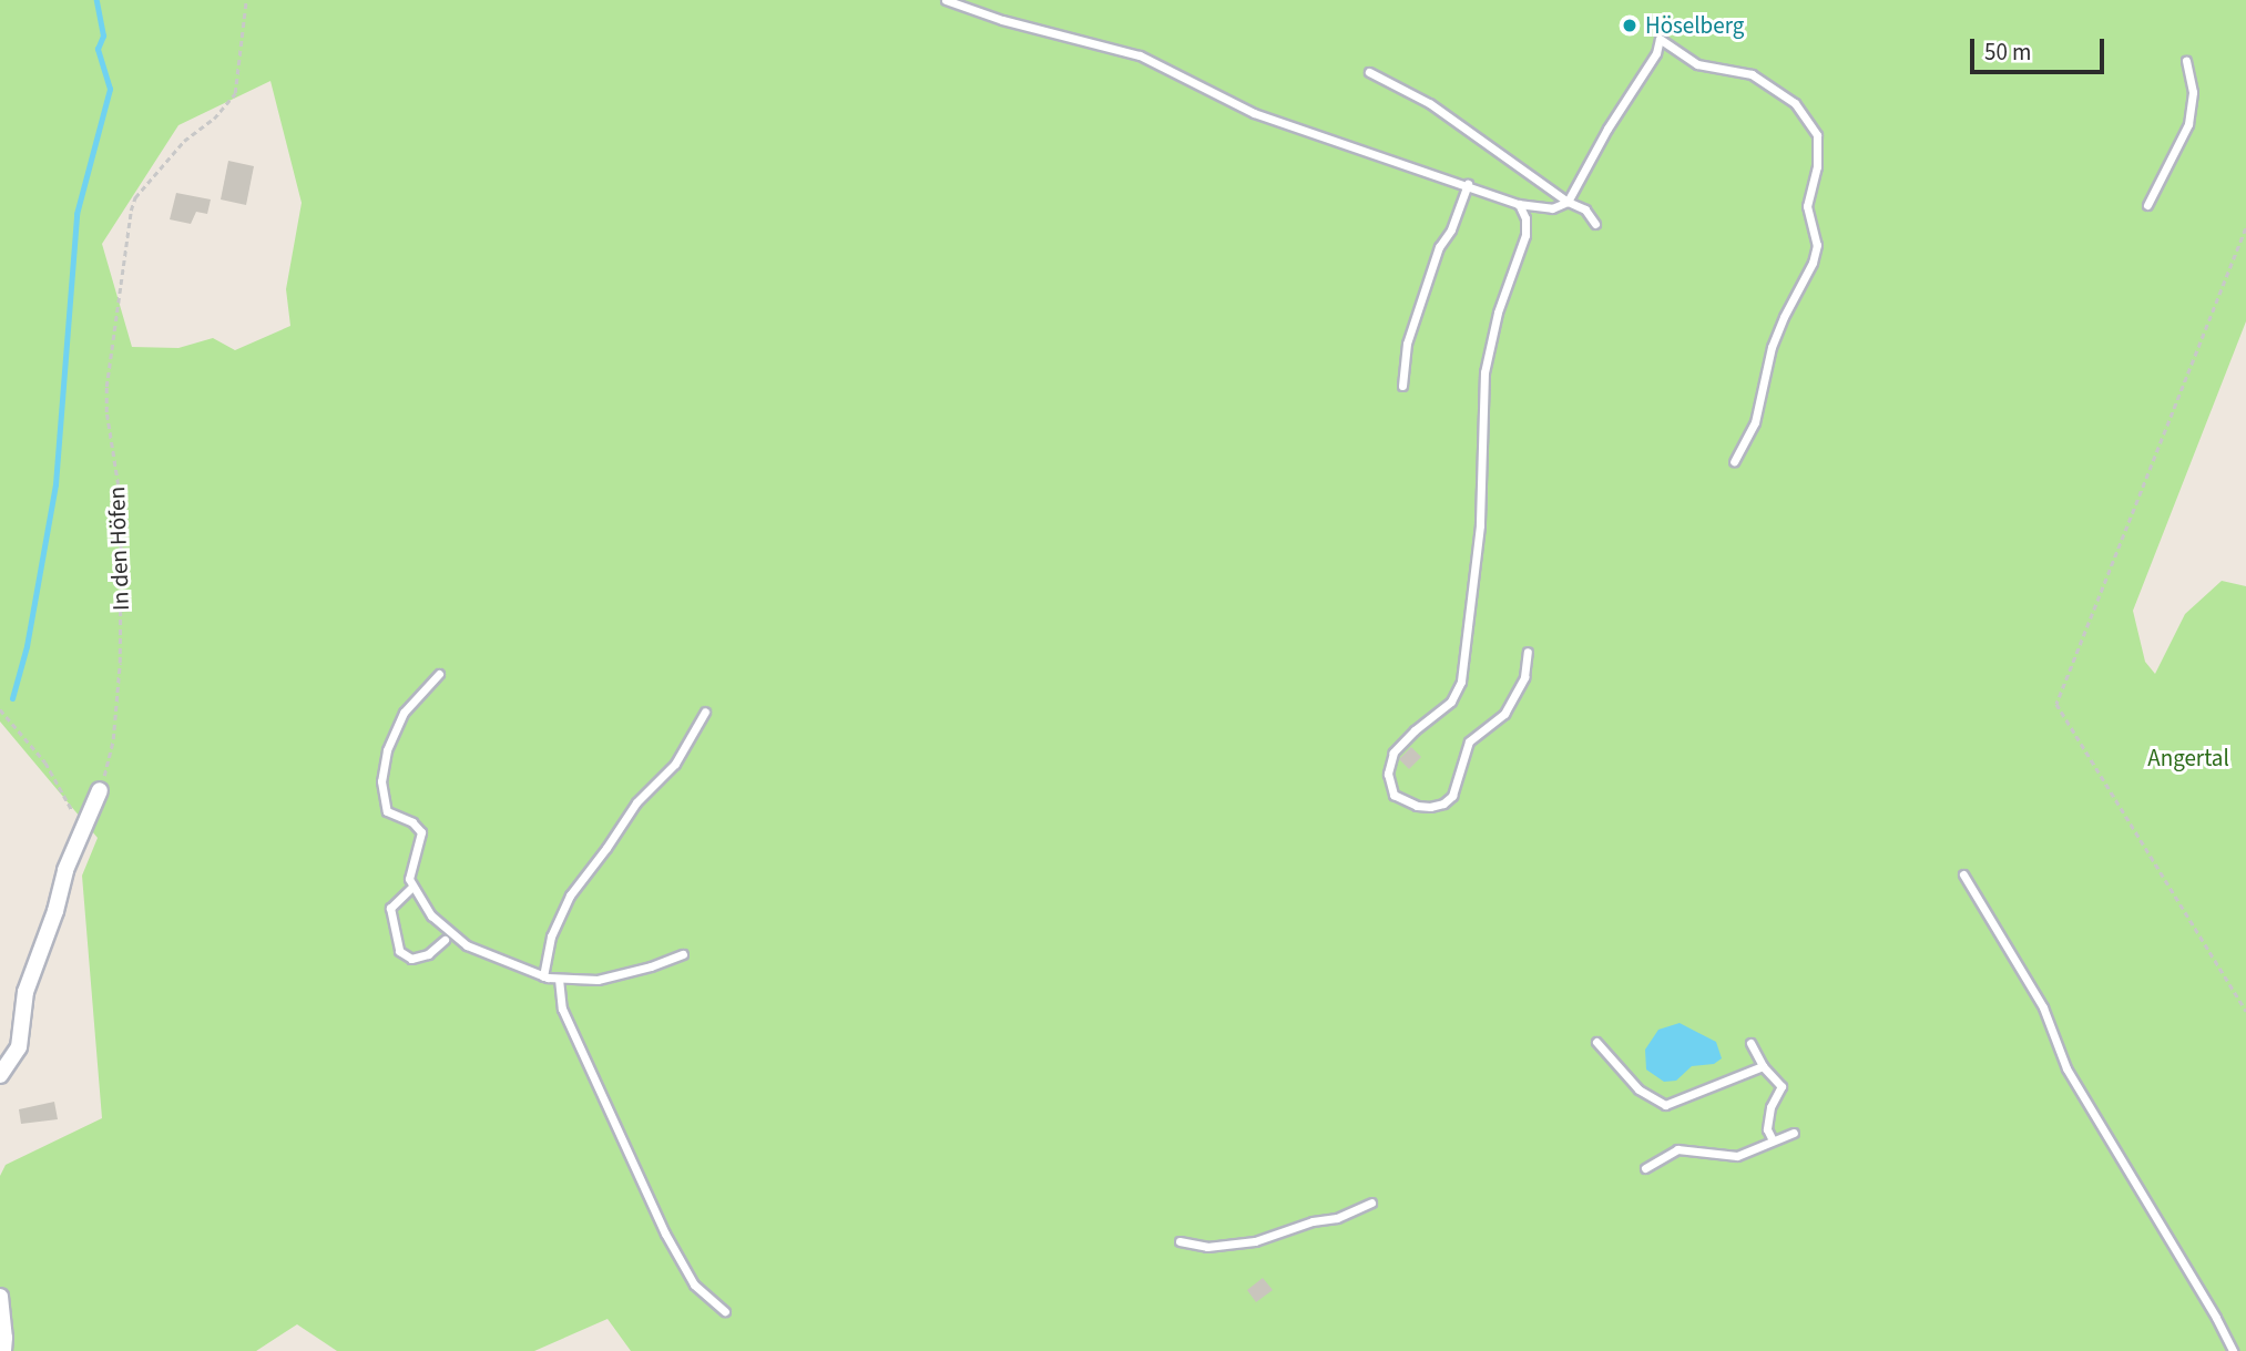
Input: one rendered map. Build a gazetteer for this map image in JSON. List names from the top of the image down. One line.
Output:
{"streets":{"path":["In den Höfen"]},"parks":["Angertal"],"places":["Höselberg"],"scale_bar":"50 m"}
